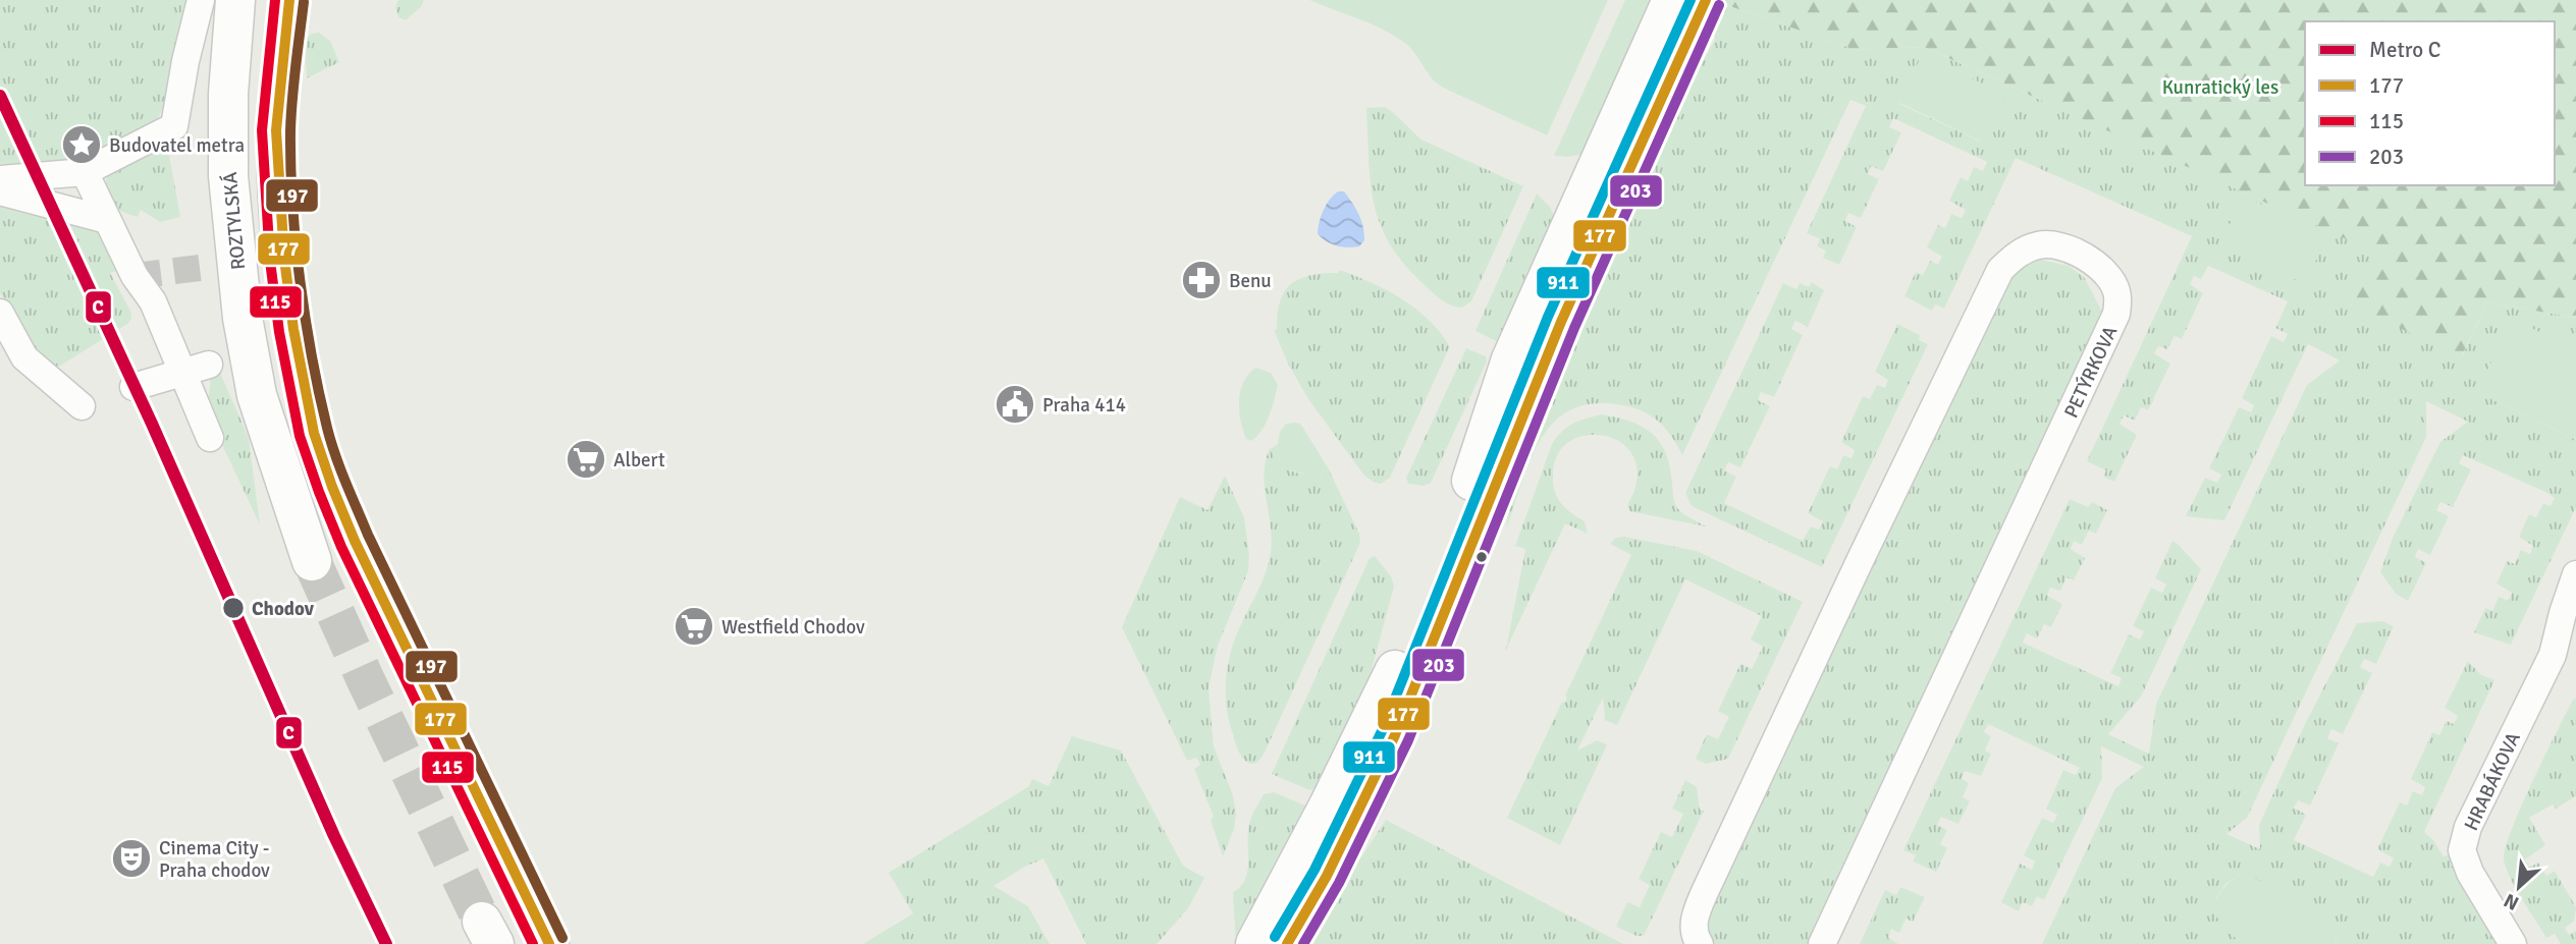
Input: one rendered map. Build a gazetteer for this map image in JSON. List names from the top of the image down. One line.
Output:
{"streets":{"street":["ROZTYLSKÁ","PETÝRKOVA","HRABÁKOVA"]},"parks":["Kunratický les"],"places":{"place":["Budovatel metra"],"pharmacy":["Benu"],"public building":["Praha 414"],"supermarket":["Albert","Westfield Chodov"],"other":["Chodov"],"theatre":["Cinema City - Praha chodov"]},"lines":["transit line 177","transit line 115","transit line 911","transit line 197","transit line 203","metro line C"],"legend":["Metro C","177","115","203"],"north":"bottom left"}
